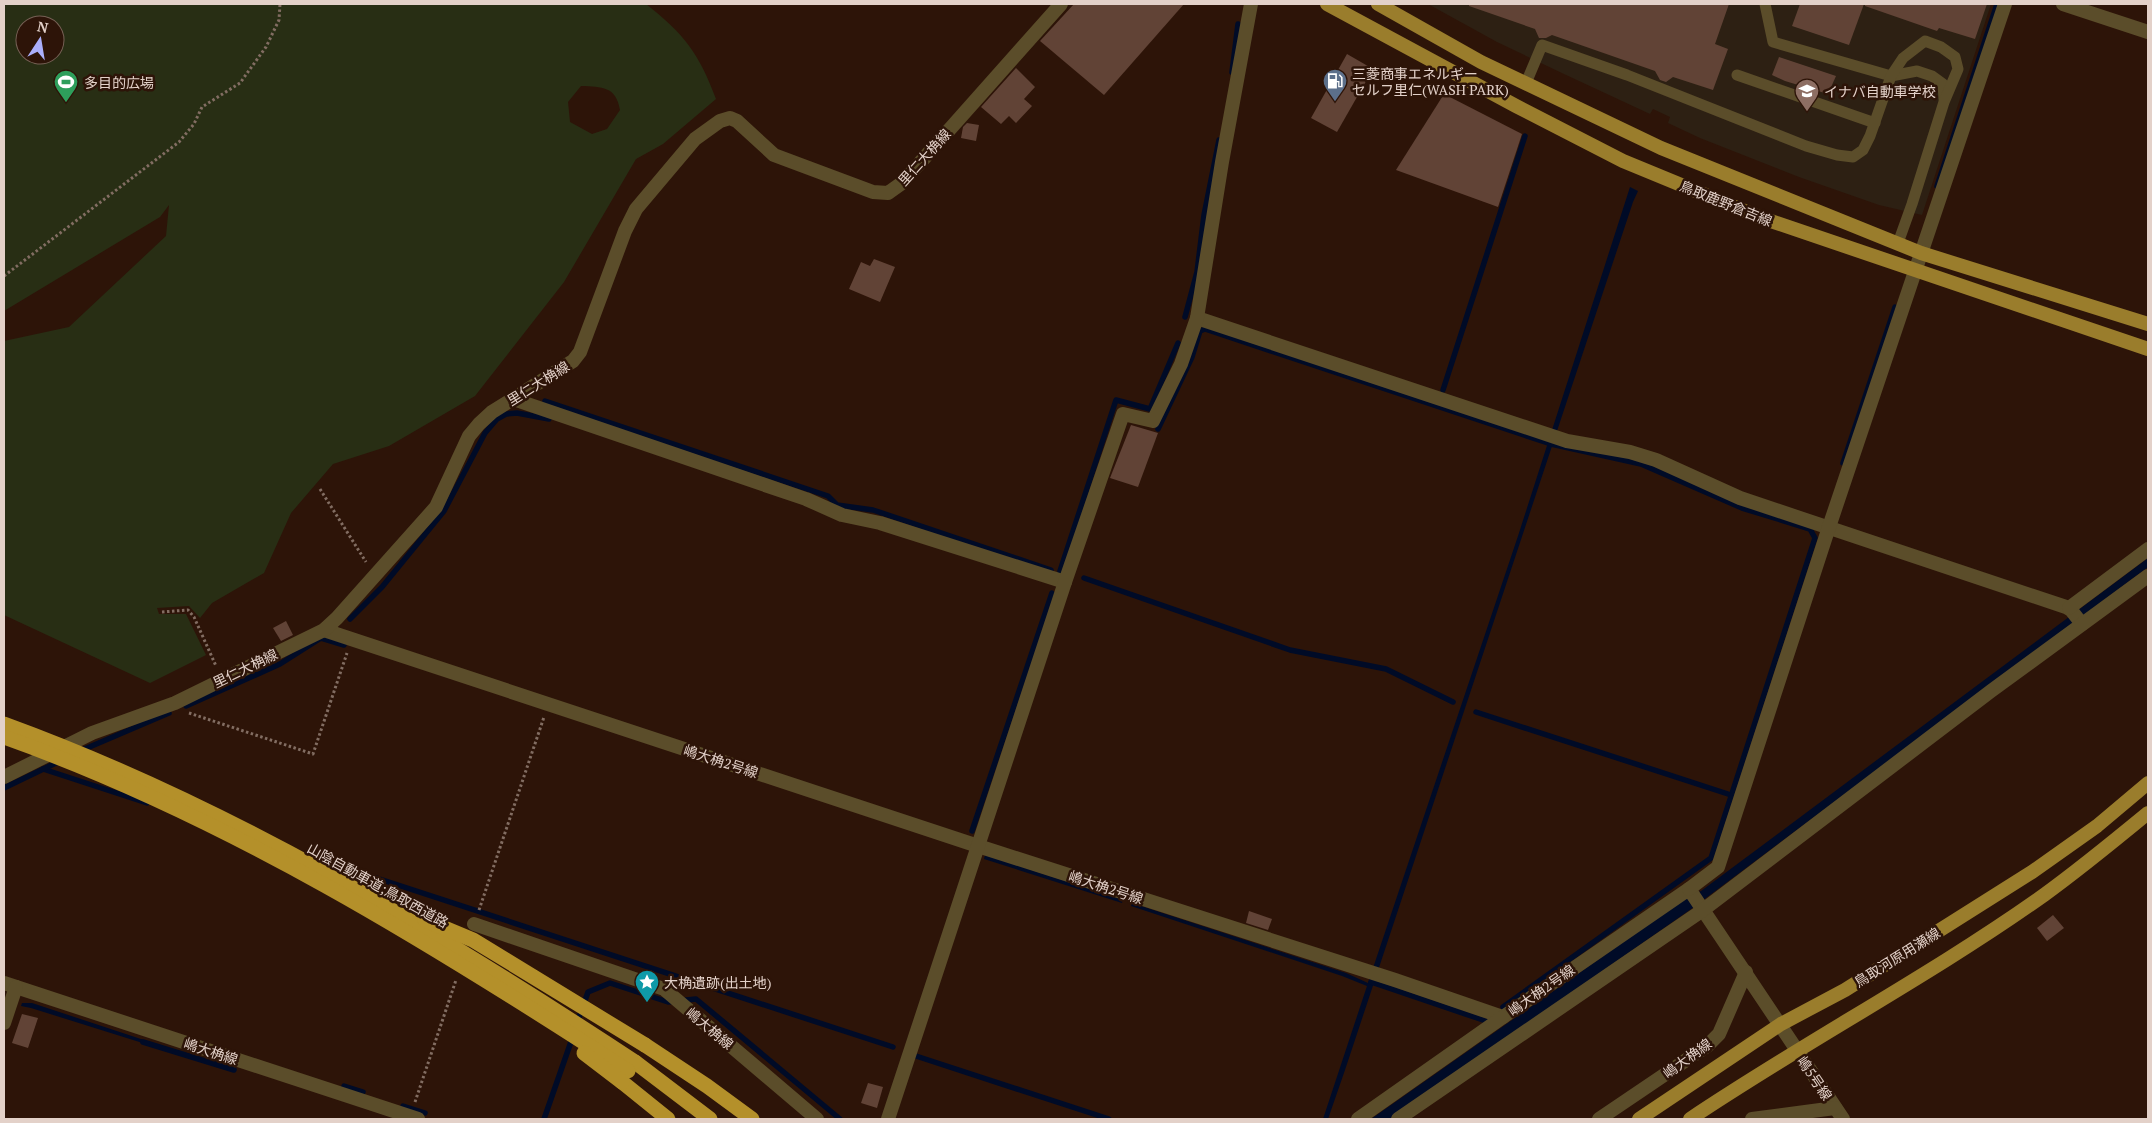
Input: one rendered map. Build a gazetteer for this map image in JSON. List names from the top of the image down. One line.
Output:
{"streets":{"highway":["山陰自動車道;鳥取西道路"],"main road":["鳥取鹿野倉吉線","鳥取河原用瀬線"],"street":["里仁大桷線","嶋大桷2号線","嶋大桷線","嶋5号線"]},"crossings":[["里仁大桷線","嶋大桷2号線"],["鳥取鹿野倉吉線","嶋大桷2号線"],["鳥取河原用瀬線","嶋5号線"]],"places":{"fuel station":["三菱商事エネルギー セルフ里仁(WASH PARK)"],"sports":["多目的広場"],"school or university":["イナバ自動車学校"],"place":["大桷遺跡(出土地)"]},"north":"top"}
